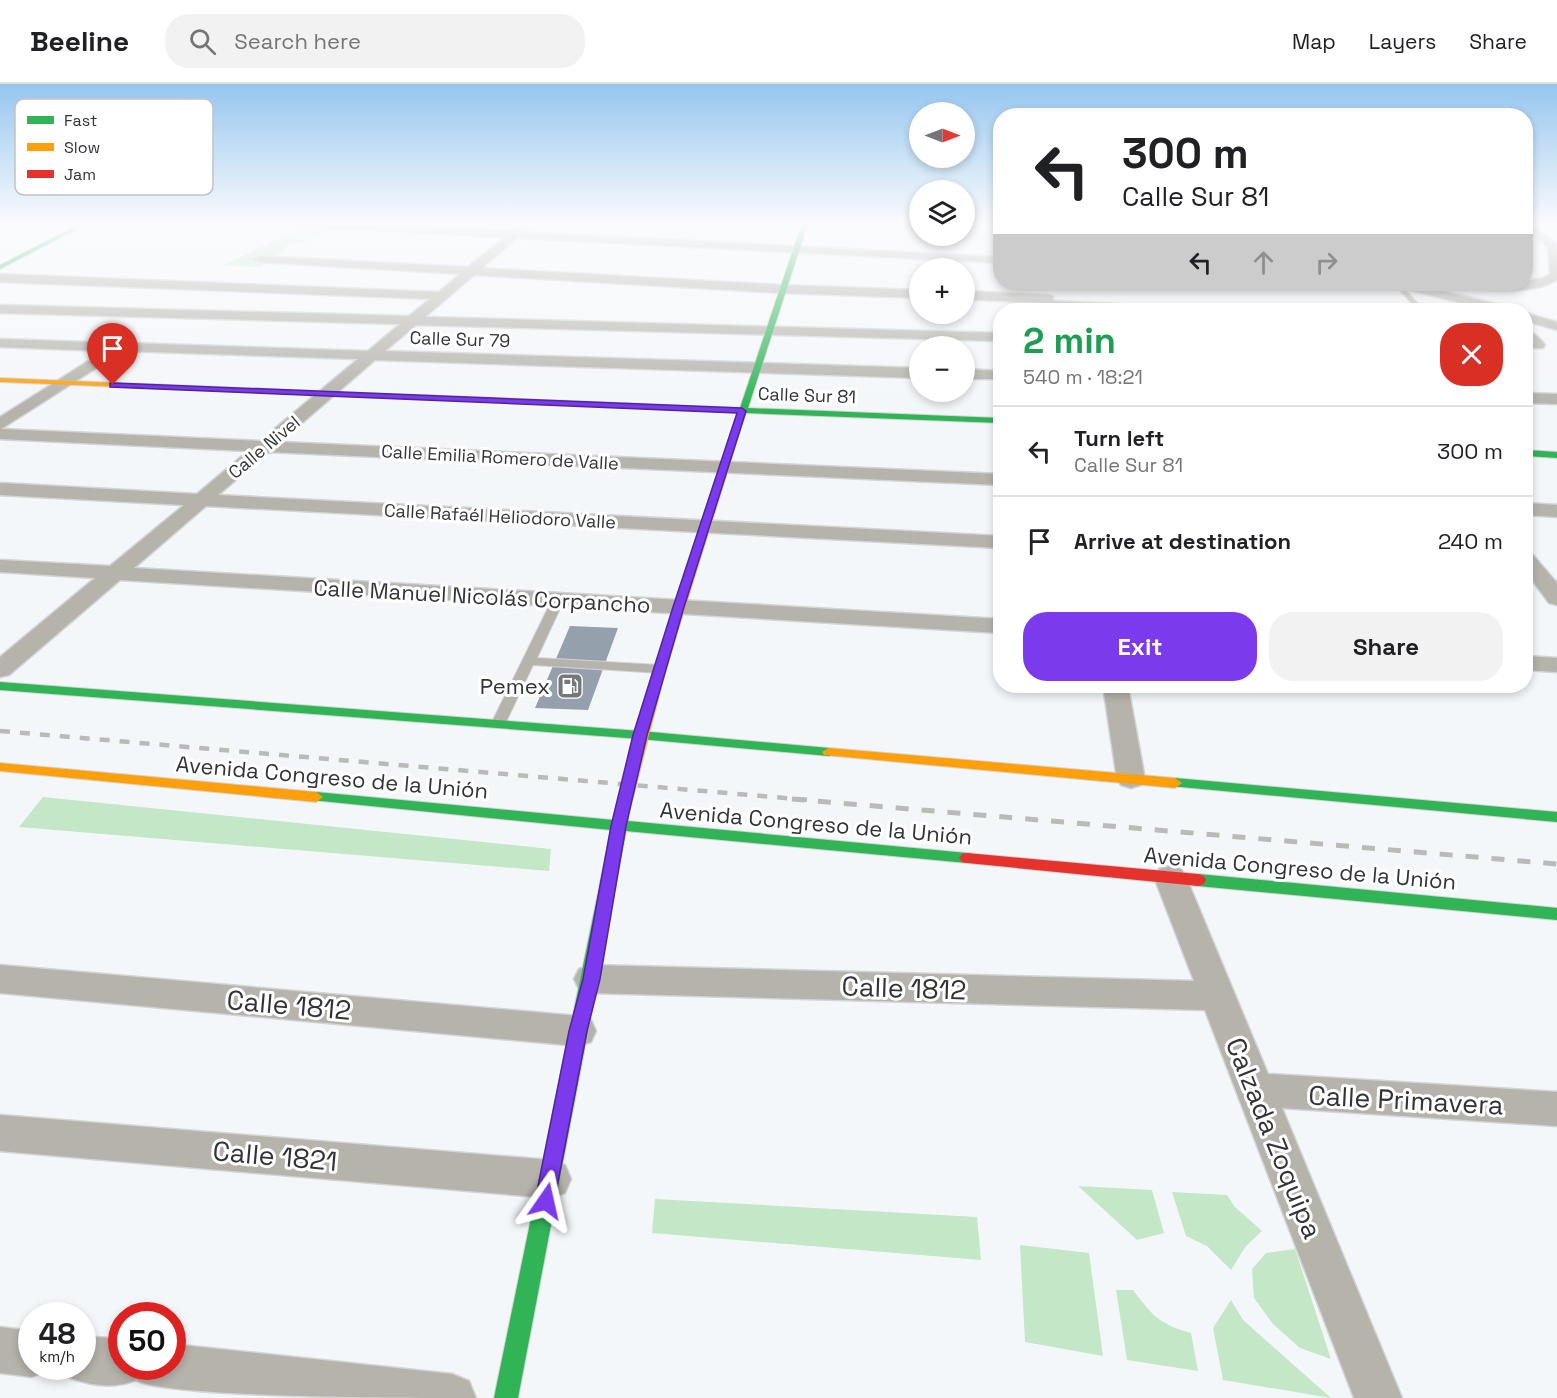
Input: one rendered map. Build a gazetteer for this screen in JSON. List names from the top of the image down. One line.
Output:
{"streets":{"main road":["Calle Sur 81","Avenida Congreso de la Unión"],"street":["Calle Sur 79","Calle Nivel","Calle Emilia Romero de Valle","Calle Rafaél Heliodoro Valle","Calle Manuel Nicolás Corpancho","Calle 1812","Calle Primavera","Calzada Zoquipa","Calle 1821"]},"crossings":[["Calle Sur 79","Calle Nivel"],["Calle Sur 81","Calle Nivel"],["Calle Nivel","Calle Emilia Romero de Valle"],["Calle Nivel","Calle Rafaél Heliodoro Valle"],["Calle Nivel","Calle Manuel Nicolás Corpancho"],["Avenida Congreso de la Unión","Calzada Zoquipa"],["Calle 1812","Calzada Zoquipa"],["Calle Primavera","Calzada Zoquipa"]],"places":{"fuel station":["Pemex"]},"legend":["Fast","Slow","Jam"],"north":"right","page":{"header":"Beeline","search":"Search here","nav":["Map","Layers","Share"],"map_buttons":["+","−"],"turn":["300 m","Calle Sur 81"],"heading":["2 min","540 m · 18:21"],"list":[{"name":"Turn left","note":"Calle Sur 81","value":"300 m"},{"name":"Arrive at destination","value":"240 m"}],"buttons":["Exit","Share"],"speed":"48 km/h","limit":"50"}}
